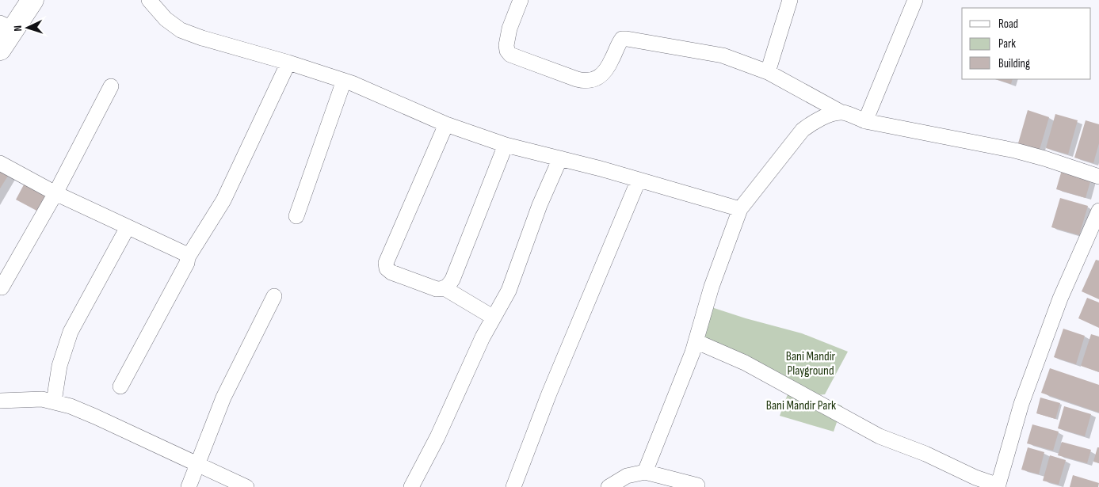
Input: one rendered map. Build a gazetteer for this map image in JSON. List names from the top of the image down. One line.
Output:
{"parks":["Bani Mandir Playground","Bani Mandir Park"],"legend":["Road","Park","Building"],"north":"left"}
